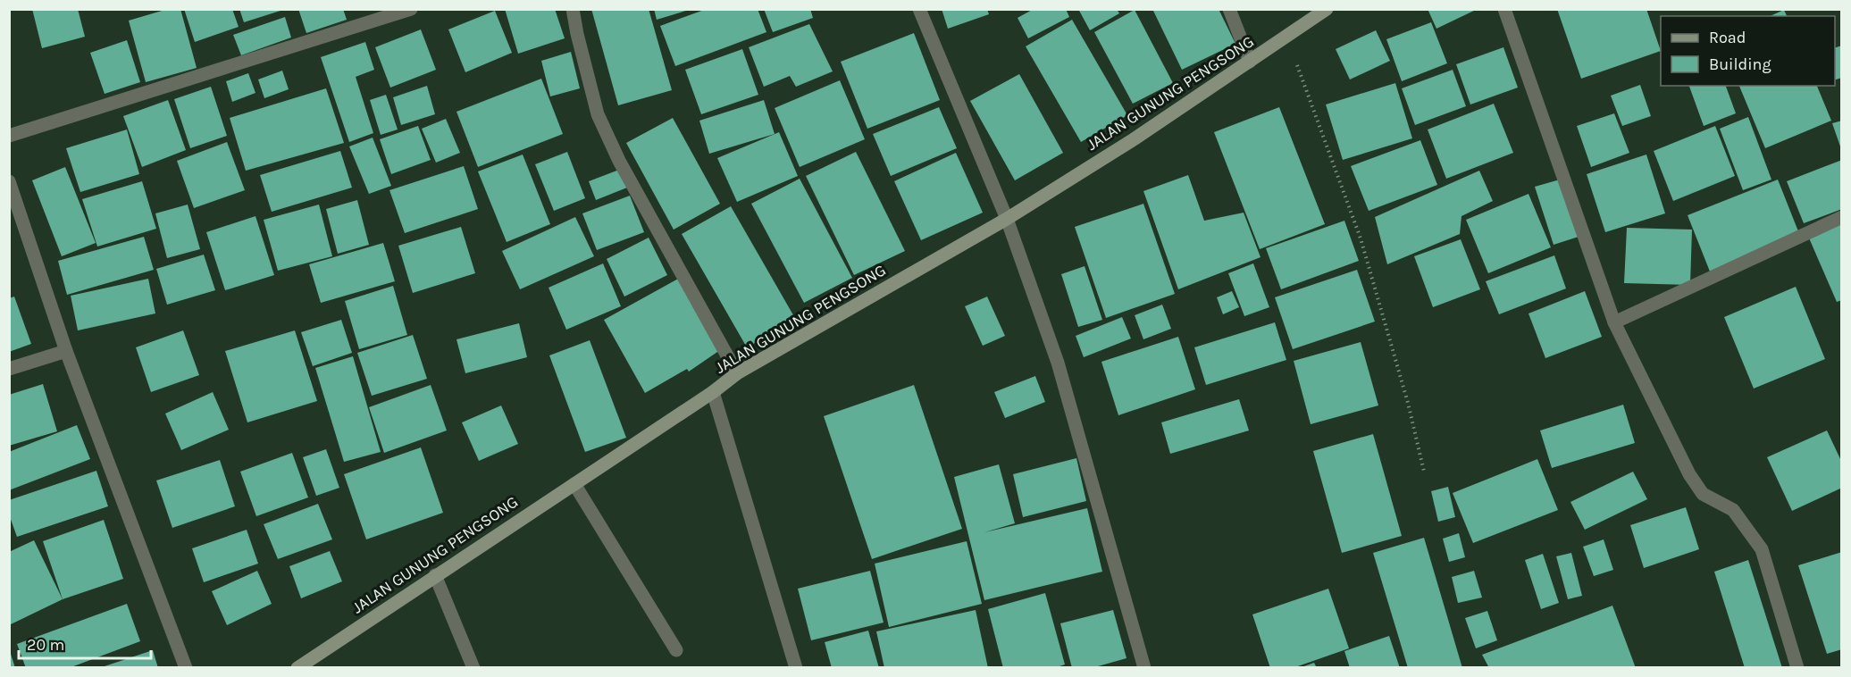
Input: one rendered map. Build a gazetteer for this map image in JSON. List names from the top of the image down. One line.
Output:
{"streets":{"street":["JALAN GUNUNG PENGSONG"]},"legend":["Road","Building"],"scale_bar":"20 m"}
